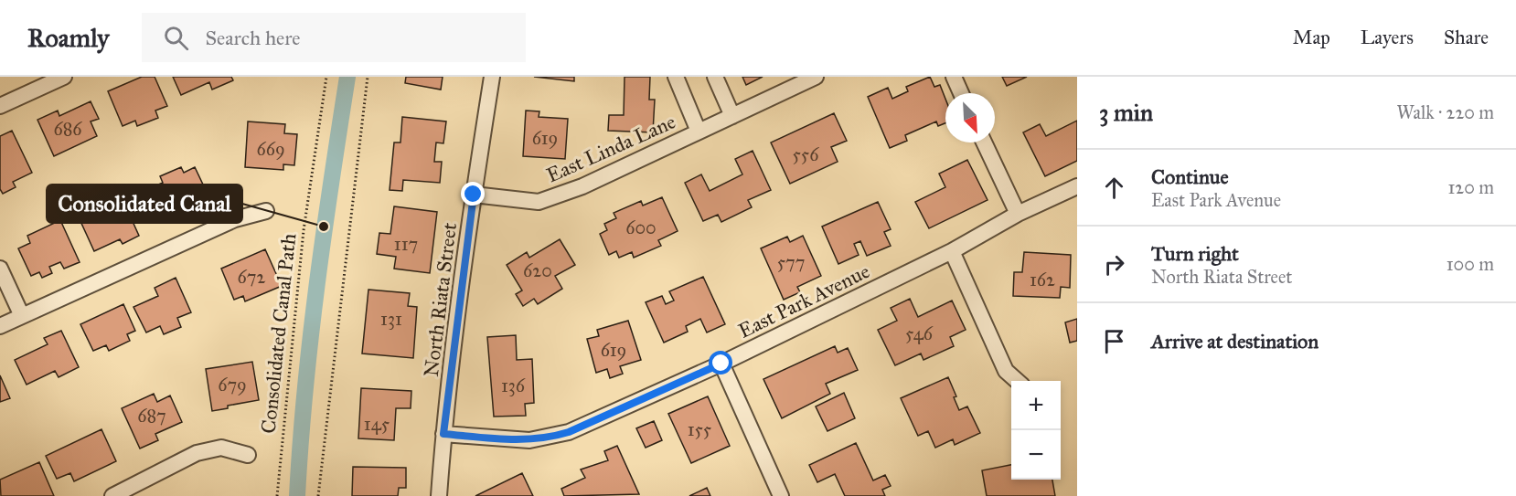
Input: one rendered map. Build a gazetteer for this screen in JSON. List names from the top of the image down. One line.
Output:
{"streets":{"street":["East Linda Lane","North Riata Street","East Park Avenue"],"path":["Consolidated Canal Path"]},"crossings":[["East Linda Lane","North Riata Street"],["North Riata Street","East Park Avenue"]],"places":["Consolidated Canal"],"house_numbers":["686","619","669","556","600","117","577","620","672","162","131","546","619","679","136","687","145","155"],"north":"bottom right","page":{"header":"Roamly","search":"Search here","nav":["Map","Layers","Share"],"heading":["3 min","Walk · 220 m"],"list":[["Continue","East Park Avenue","120 m"],["Turn right","North Riata Street","100 m"],"Arrive at destination"],"map_buttons":["+","−"]}}
